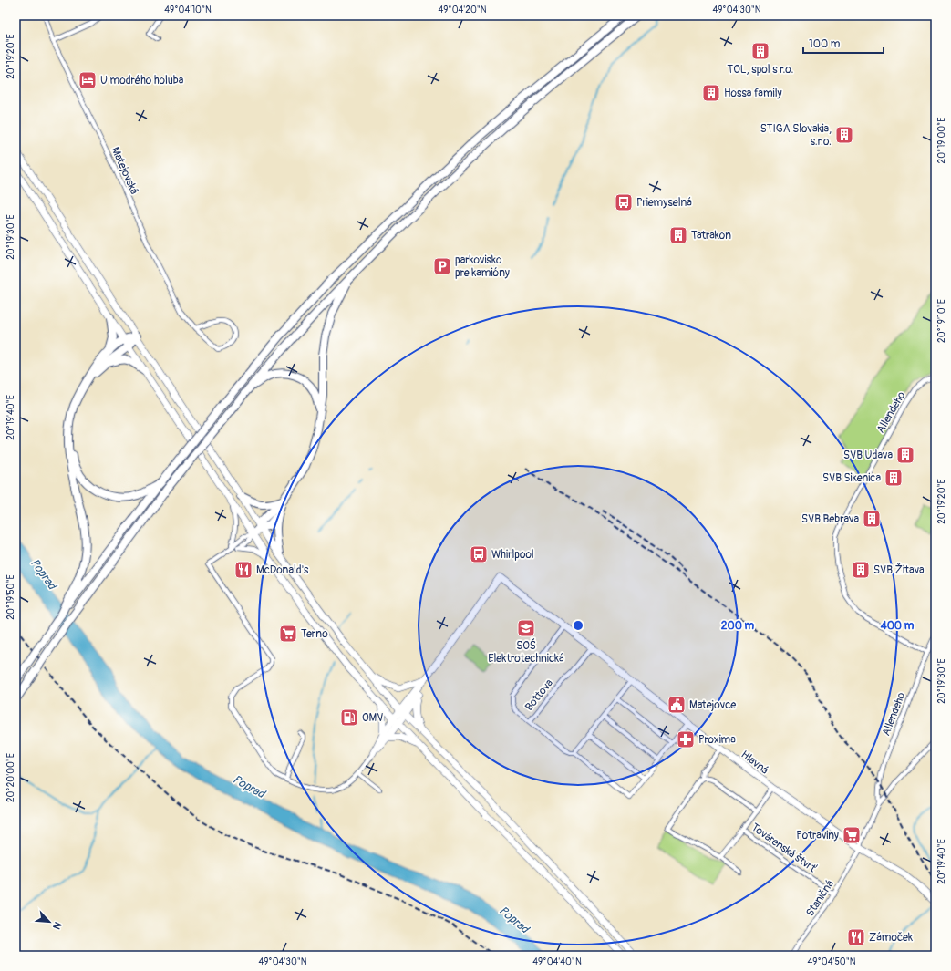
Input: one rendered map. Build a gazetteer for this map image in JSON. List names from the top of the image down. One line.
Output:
{"streets":{"main road":["Hlavná"],"street":["Matejovská","Allendeho","Bottova","Továrenská štvrť","Staničná"]},"crossings":[["Allendeho","Staničná"],["Bottova","Hlavná"],["Hlavná","Továrenská štvrť"],["Hlavná","Staničná"],["Továrenská štvrť","Staničná"]],"water":["Poprad"],"places":{"building":["TOL, spol s r.o.","Hossa family","STIGA Slovakia, s.r.o.","Tatrakon","SVB Udava","SVB Sikenica","SVB Bebrava","SVB Žitava"],"hotel":["U modrého holuba"],"bus stop":["Priemyselná","Whirlpool"],"parking":["parkovisko pre kamióny"],"restaurant":["McDonald's","Zámoček"],"school or university":["SOŠ Elektrotechnická"],"supermarket":["Terno","Potraviny"],"public building":["Matejovce"],"fuel station":["OMV"],"pharmacy":["Proxima"]},"scale_bar":"100 m","north":"bottom right","coordinates":["49°04'10\"N","49°04'20\"N","49°04'30\"N","20°19'20\"E","20°19'00\"E","20°19'30\"E","20°19'10\"E","20°19'40\"E","20°19'50\"E","20°20'00\"E","49°04'40\"N","49°04'50\"N"],"rings":["200 m","400 m"]}
